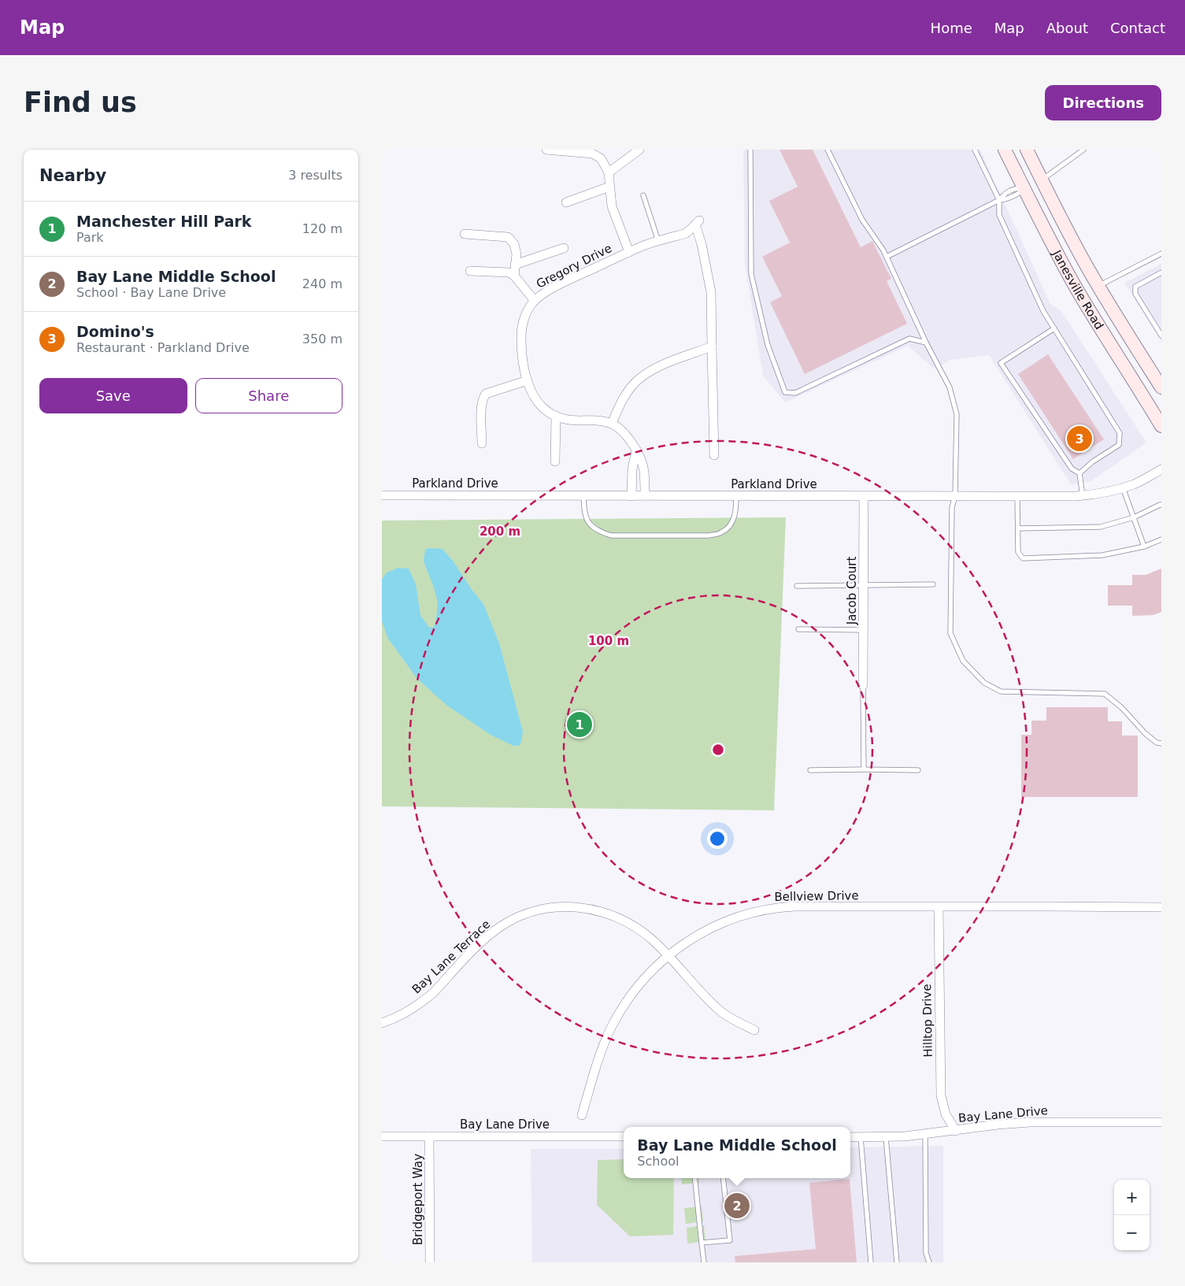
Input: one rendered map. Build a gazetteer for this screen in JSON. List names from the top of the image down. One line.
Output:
{"streets":{"main road":["Janesville Road"],"street":["Gregory Drive","Parkland Drive","Jacob Court","Bellview Drive","Bay Lane Terrace","Hilltop Drive","Bay Lane Drive","Bridgeport Way"]},"crossings":[["Gregory Drive","Parkland Drive"],["Parkland Drive","Jacob Court"],["Bellview Drive","Bay Lane Terrace"],["Bellview Drive","Hilltop Drive"],["Hilltop Drive","Bay Lane Drive"],["Bay Lane Drive","Bridgeport Way"]],"page":{"header":"Map","nav":["Home","Map","About","Contact"],"buttons":["Directions",["Save","Share"]],"title":"Find us","heading":["Nearby","3 results"],"list":[{"mark":"1","name":"Manchester Hill Park","note":"Park","value":"120 m"},{"mark":"2","name":"Bay Lane Middle School","note":"School · Bay Lane Drive","value":"240 m"},{"mark":"3","name":"Domino's","note":"Restaurant · Parkland Drive","value":"350 m"}],"pins":["3","1","2"],"popup":["Bay Lane Middle School","School"],"map_buttons":["+","−"]},"rings":["200 m","100 m"]}
